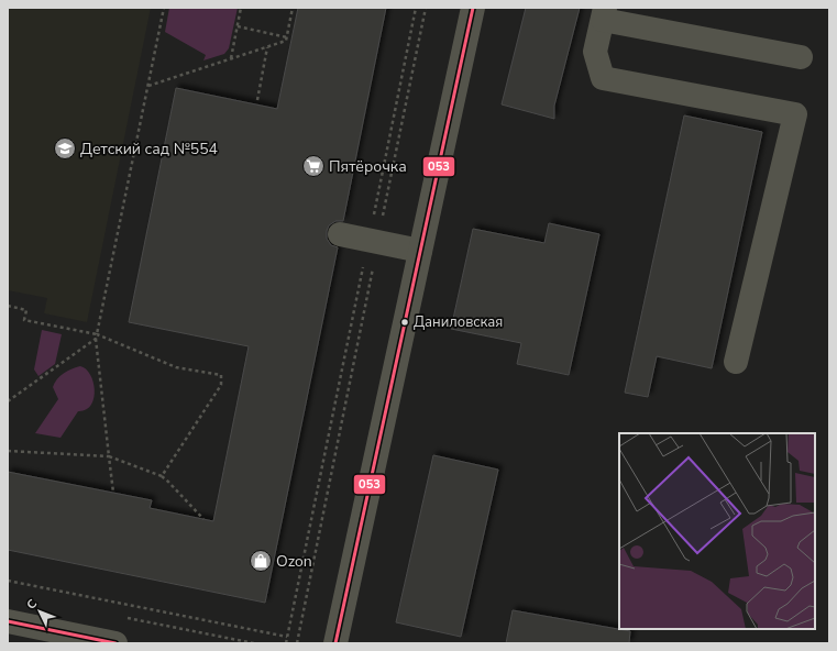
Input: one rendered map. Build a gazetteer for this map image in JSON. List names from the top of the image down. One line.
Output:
{"places":{"school or university":["Детский сад №554"],"supermarket":["Пятёрочка"],"other":["Даниловская"],"shop":["Ozon"]},"lines":["transit line 053"],"north":"top left"}
